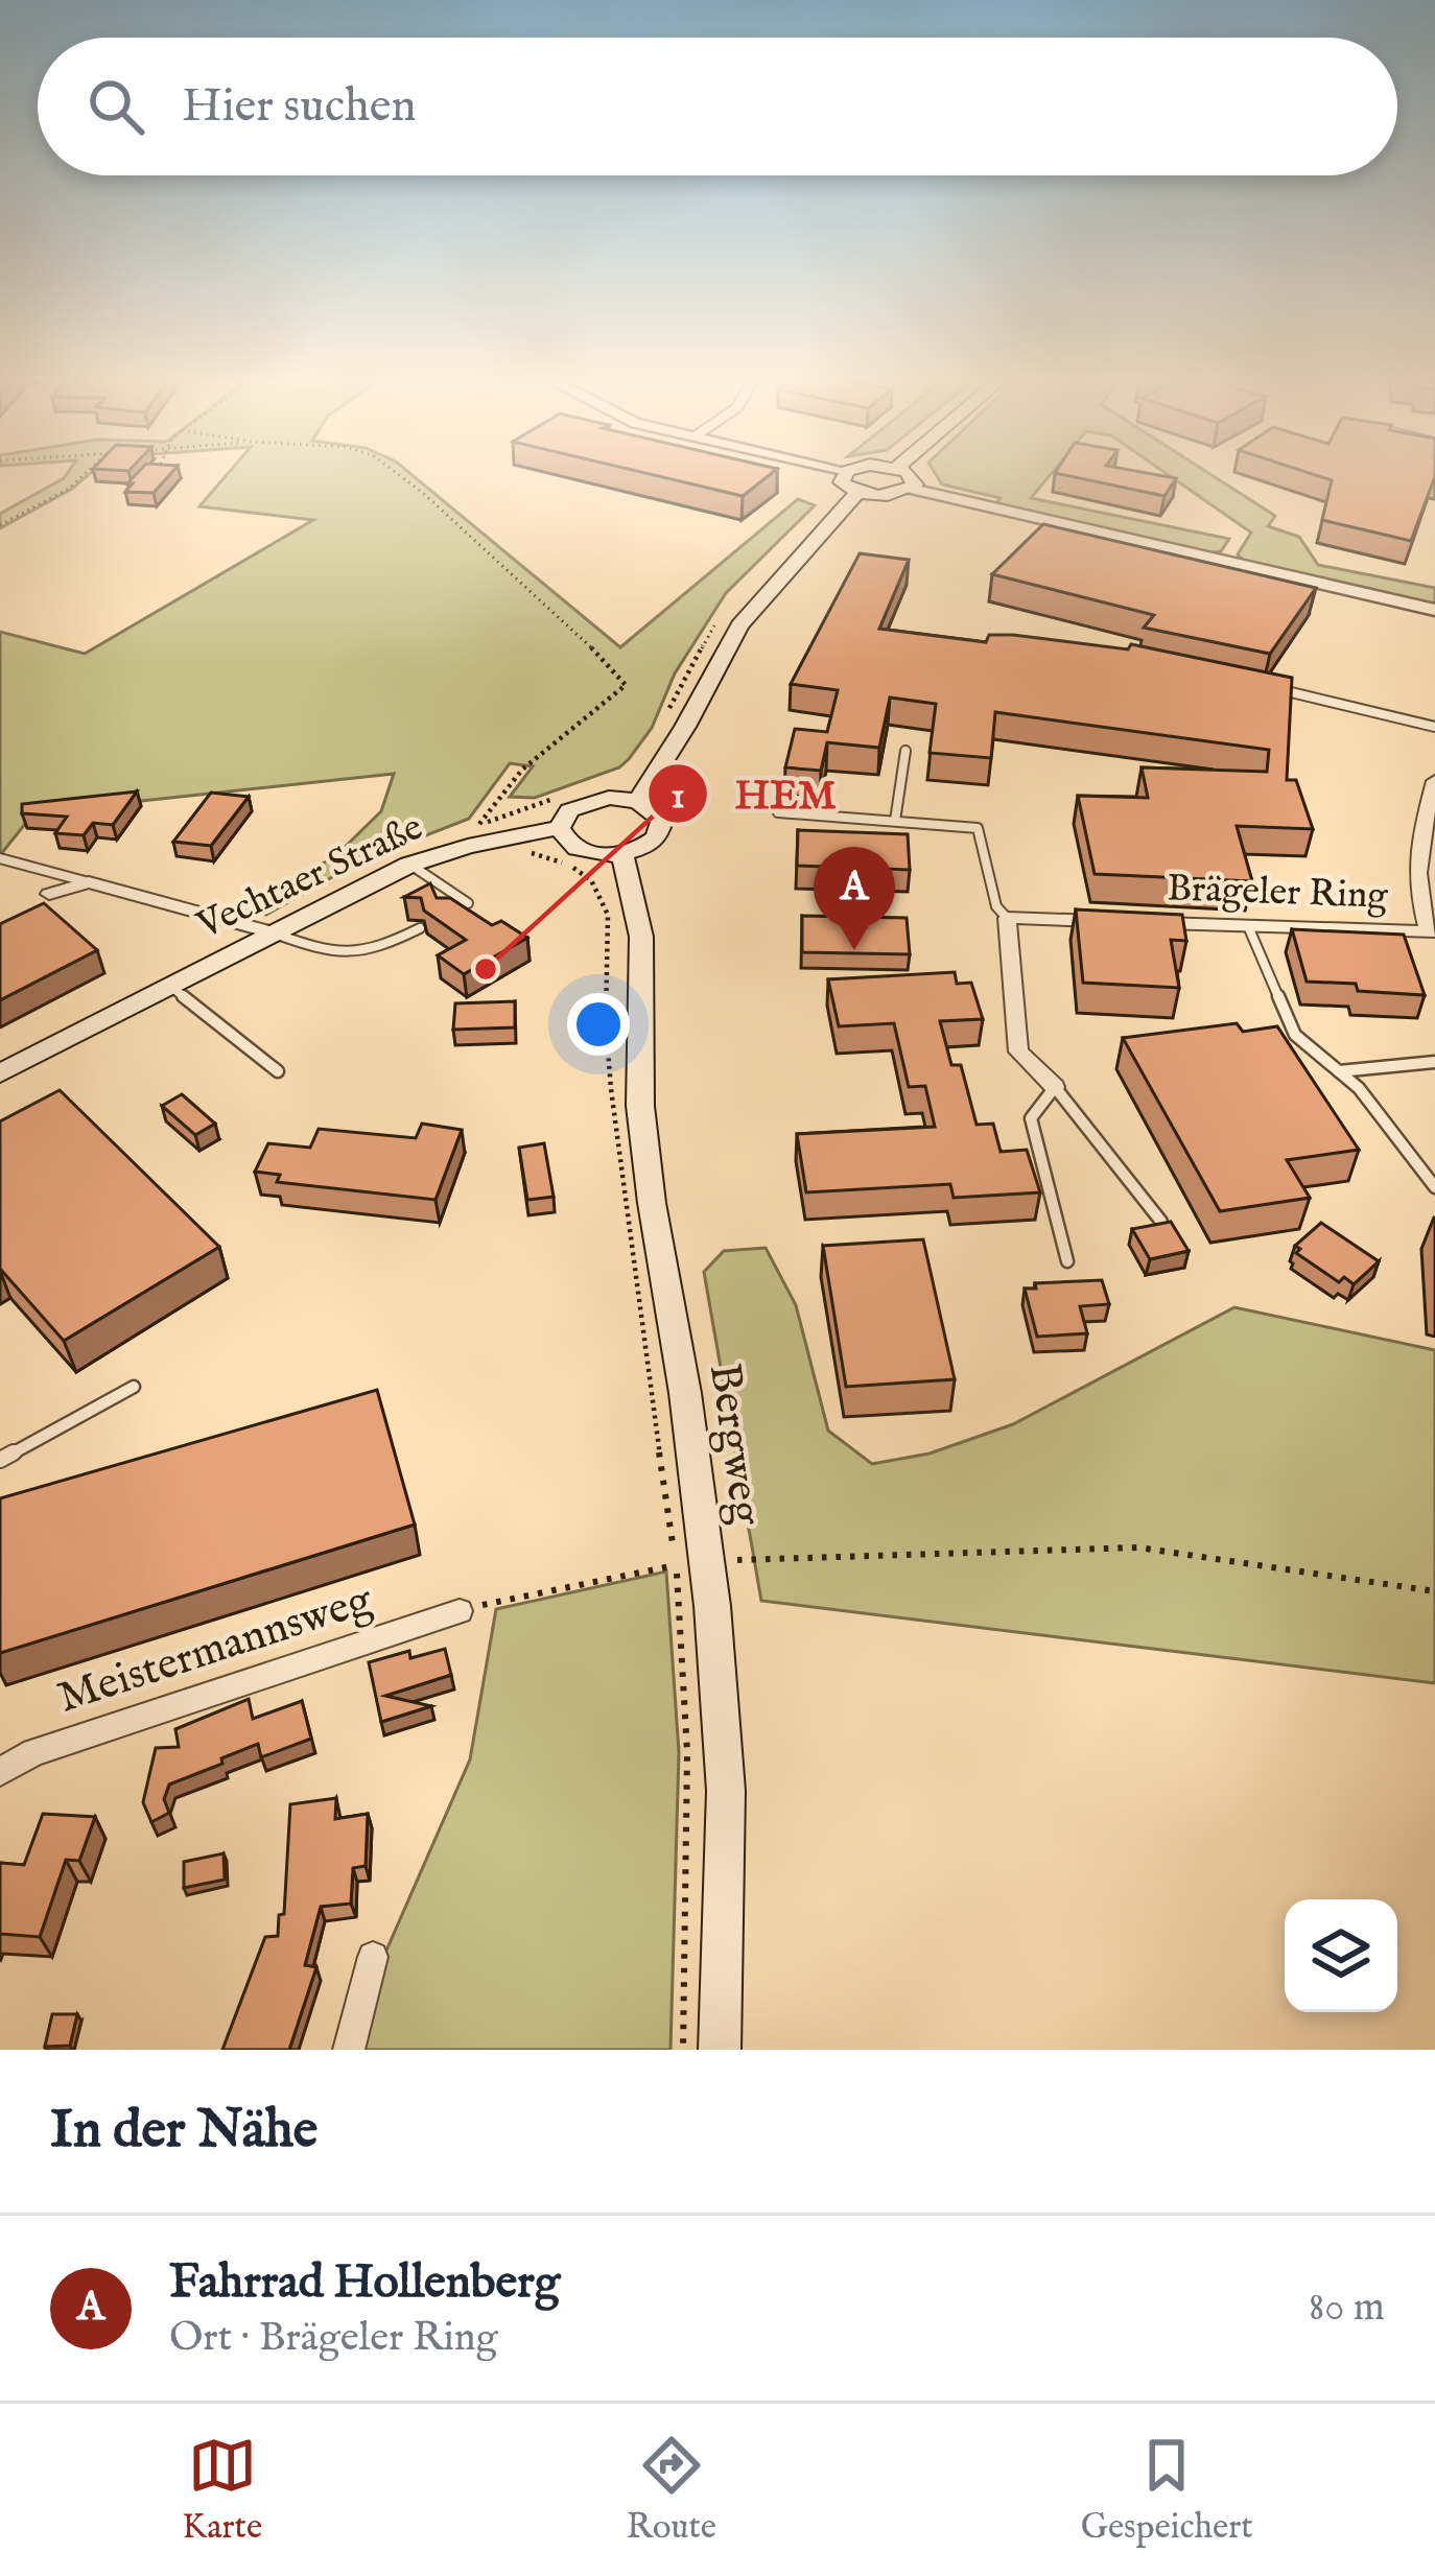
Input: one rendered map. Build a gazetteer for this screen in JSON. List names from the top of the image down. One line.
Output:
{"streets":{"main road":["Vechtaer Straße","Bergweg"],"street":["Brägeler Ring","Meistermannsweg"]},"places":["HEM"],"page":{"search":"Hier suchen","pins":"A","heading":"In der Nähe","list":[{"mark":"A","name":"Fahrrad Hollenberg","note":"Ort · Brägeler Ring","value":"80 m"}],"nav":["Karte","Route","Gespeichert"]}}
